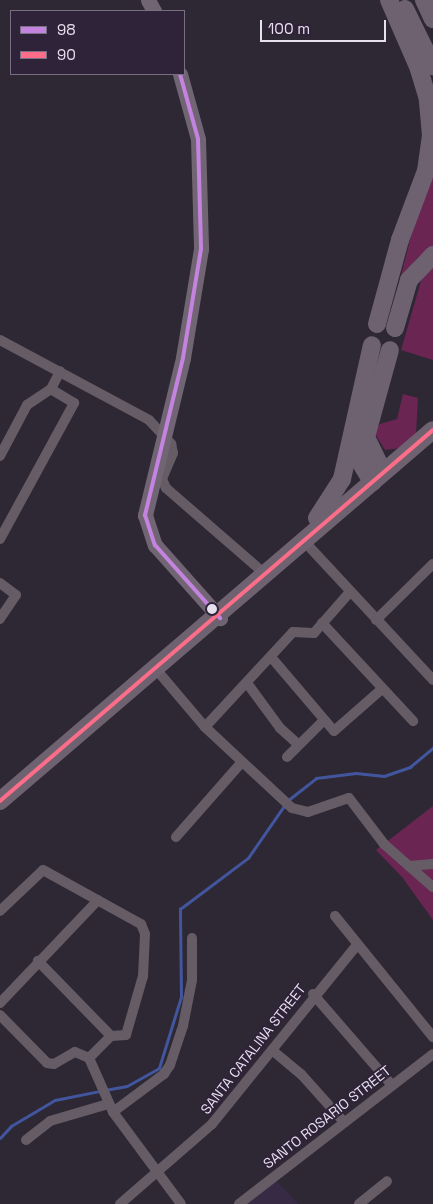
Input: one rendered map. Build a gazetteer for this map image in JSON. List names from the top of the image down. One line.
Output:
{"streets":{"street":["SANTA CATALINA STREET","SANTO ROSARIO STREET"]},"lines":["transit line 98","transit line 90"],"legend":["98","90"],"scale_bar":"100 m"}
